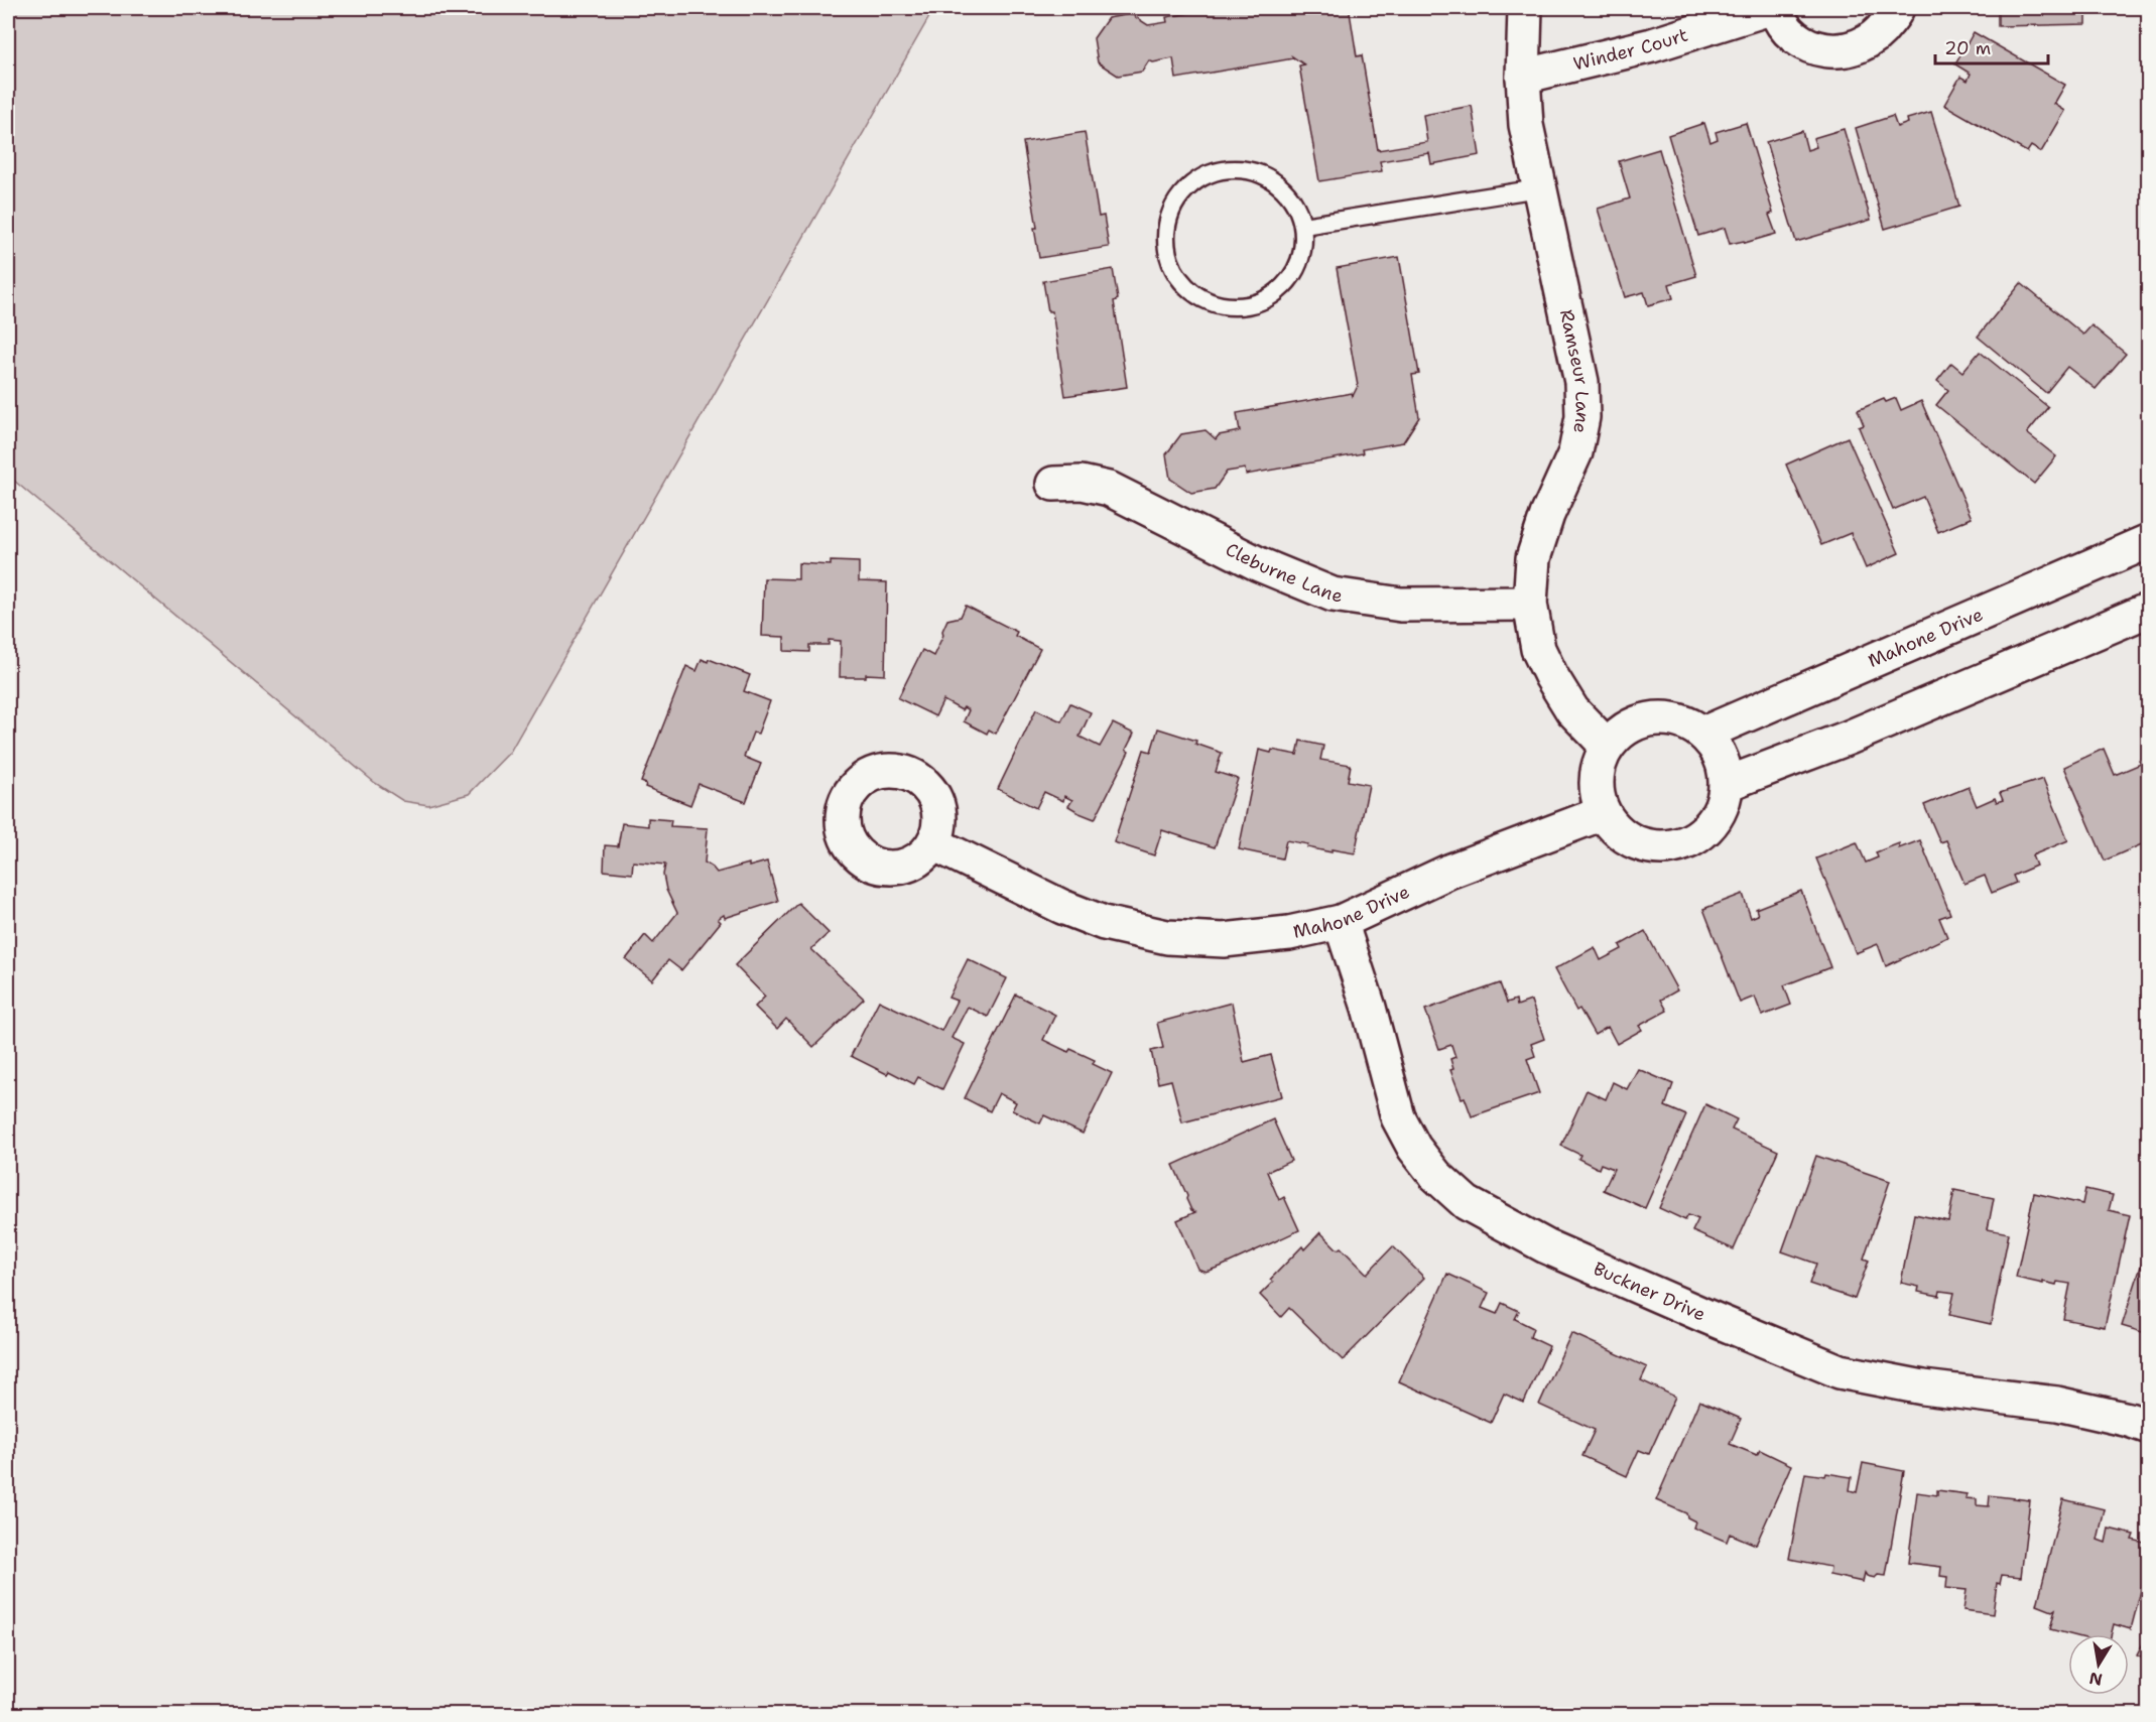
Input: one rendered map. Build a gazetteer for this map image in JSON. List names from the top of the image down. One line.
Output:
{"streets":{"street":["Winder Court","Ramseur Lane","Cleburne Lane","Mahone Drive","Buckner Drive"]},"crossings":[["Winder Court","Ramseur Lane"],["Ramseur Lane","Cleburne Lane"],["Ramseur Lane","Mahone Drive"],["Mahone Drive","Buckner Drive"]],"scale_bar":"20 m","north":"bottom"}
